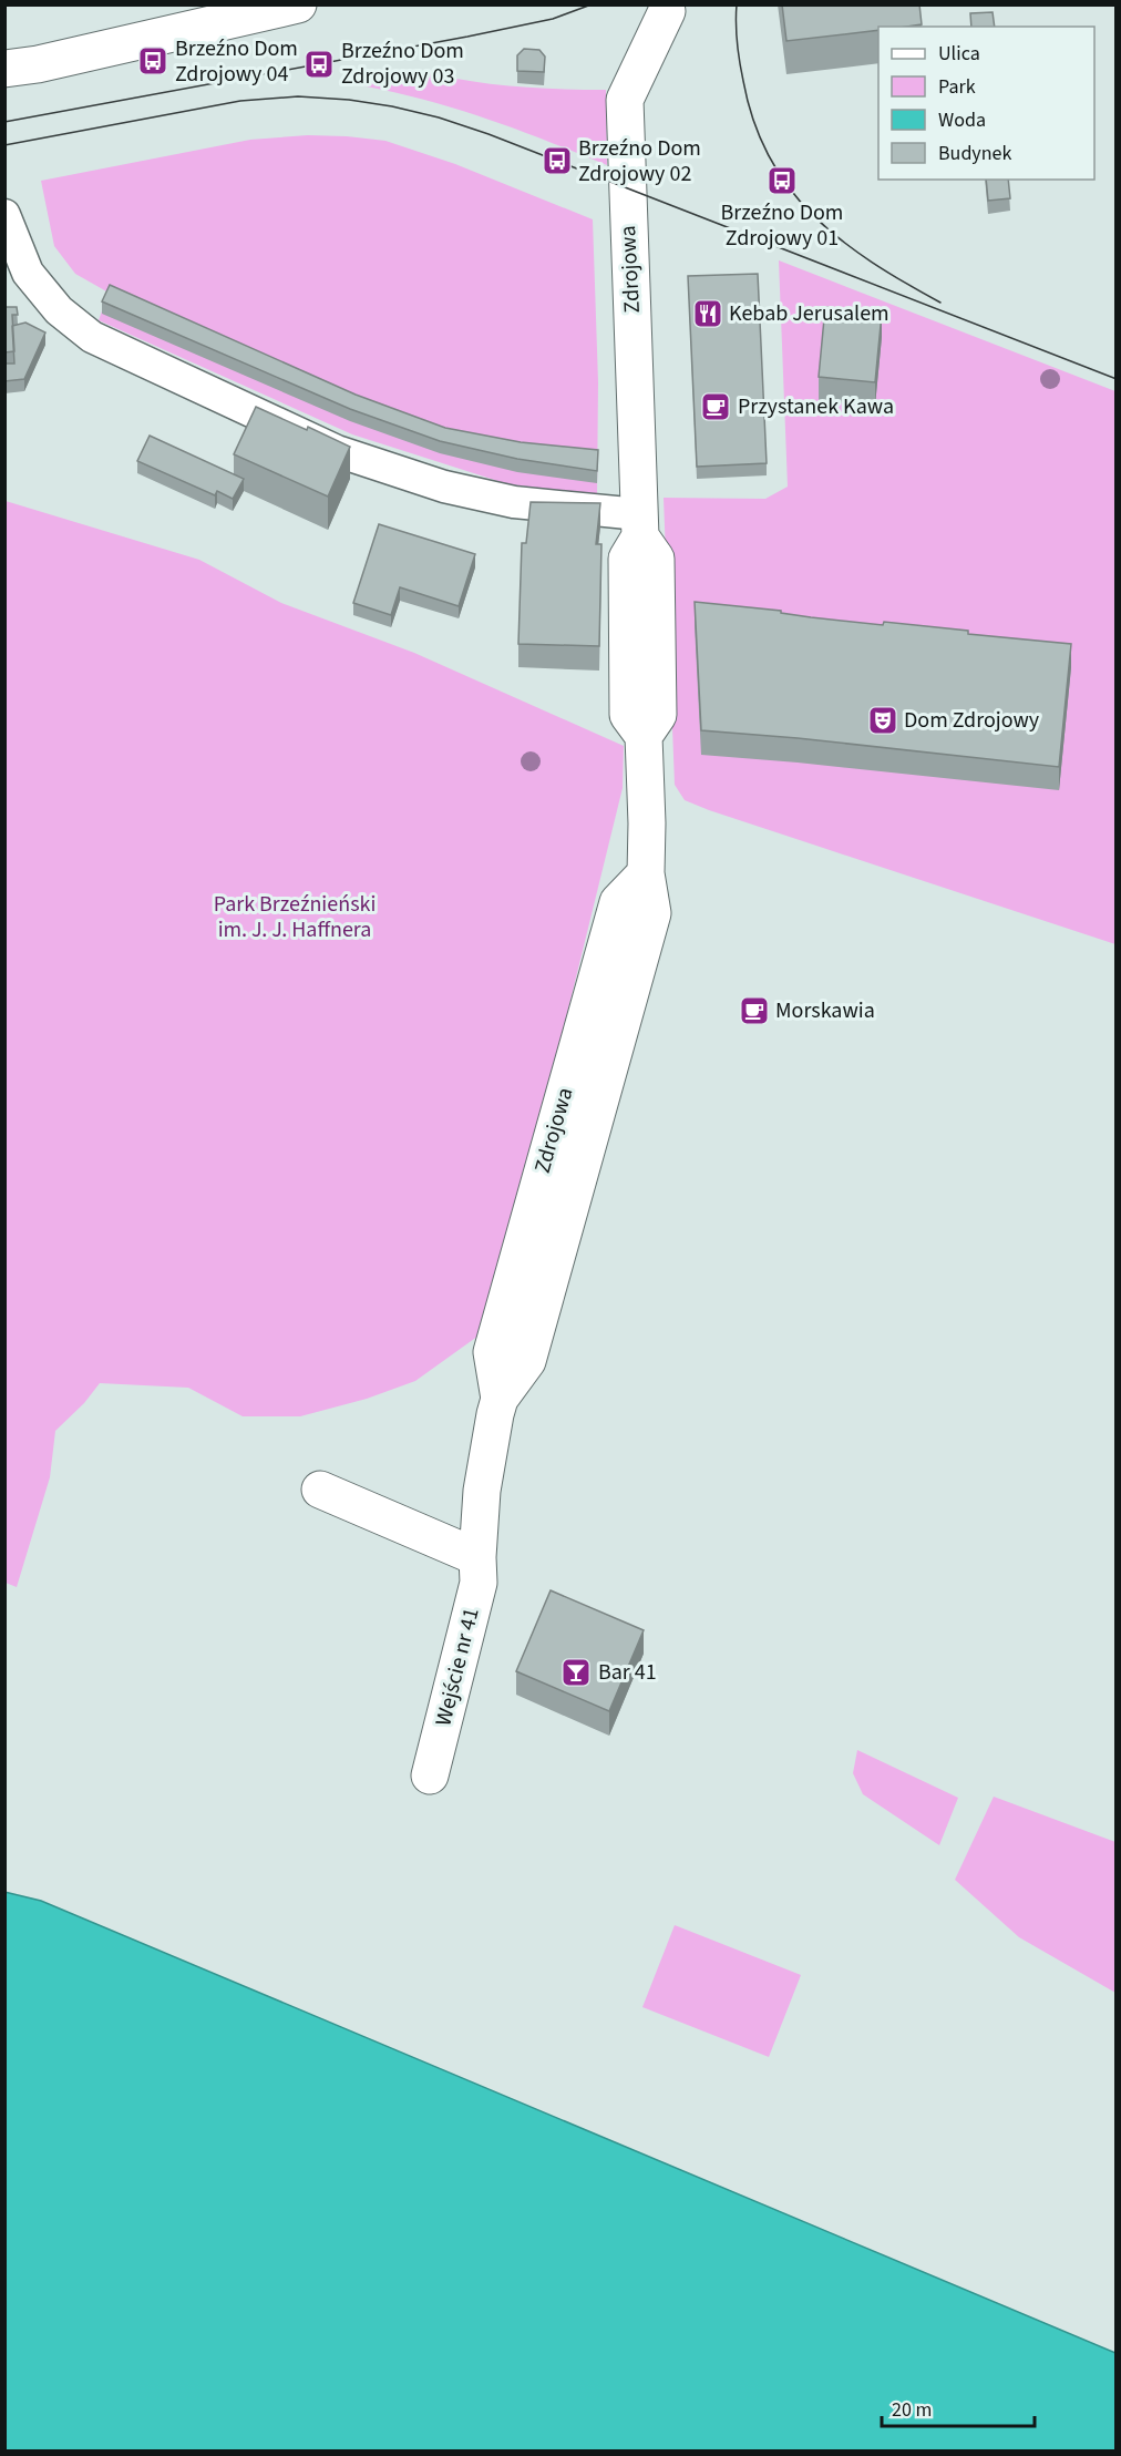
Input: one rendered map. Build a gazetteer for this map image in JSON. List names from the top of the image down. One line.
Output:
{"streets":{"street":["Zdrojowa","Wejście nr 41"]},"crossings":[["Zdrojowa","Wejście nr 41"]],"parks":["Park Brzeźnieński im. J. J. Haffnera"],"places":{"bus stop":["Brzeźno Dom Zdrojowy 04","Brzeźno Dom Zdrojowy 03","Brzeźno Dom Zdrojowy 02","Brzeźno Dom Zdrojowy 01"],"restaurant":["Kebab Jerusalem"],"cafe":["Przystanek Kawa","Morskawia"],"theatre":["Dom Zdrojowy"],"bar":["Bar 41"]},"legend":["Ulica","Park","Woda","Budynek"],"scale_bar":"20 m"}
